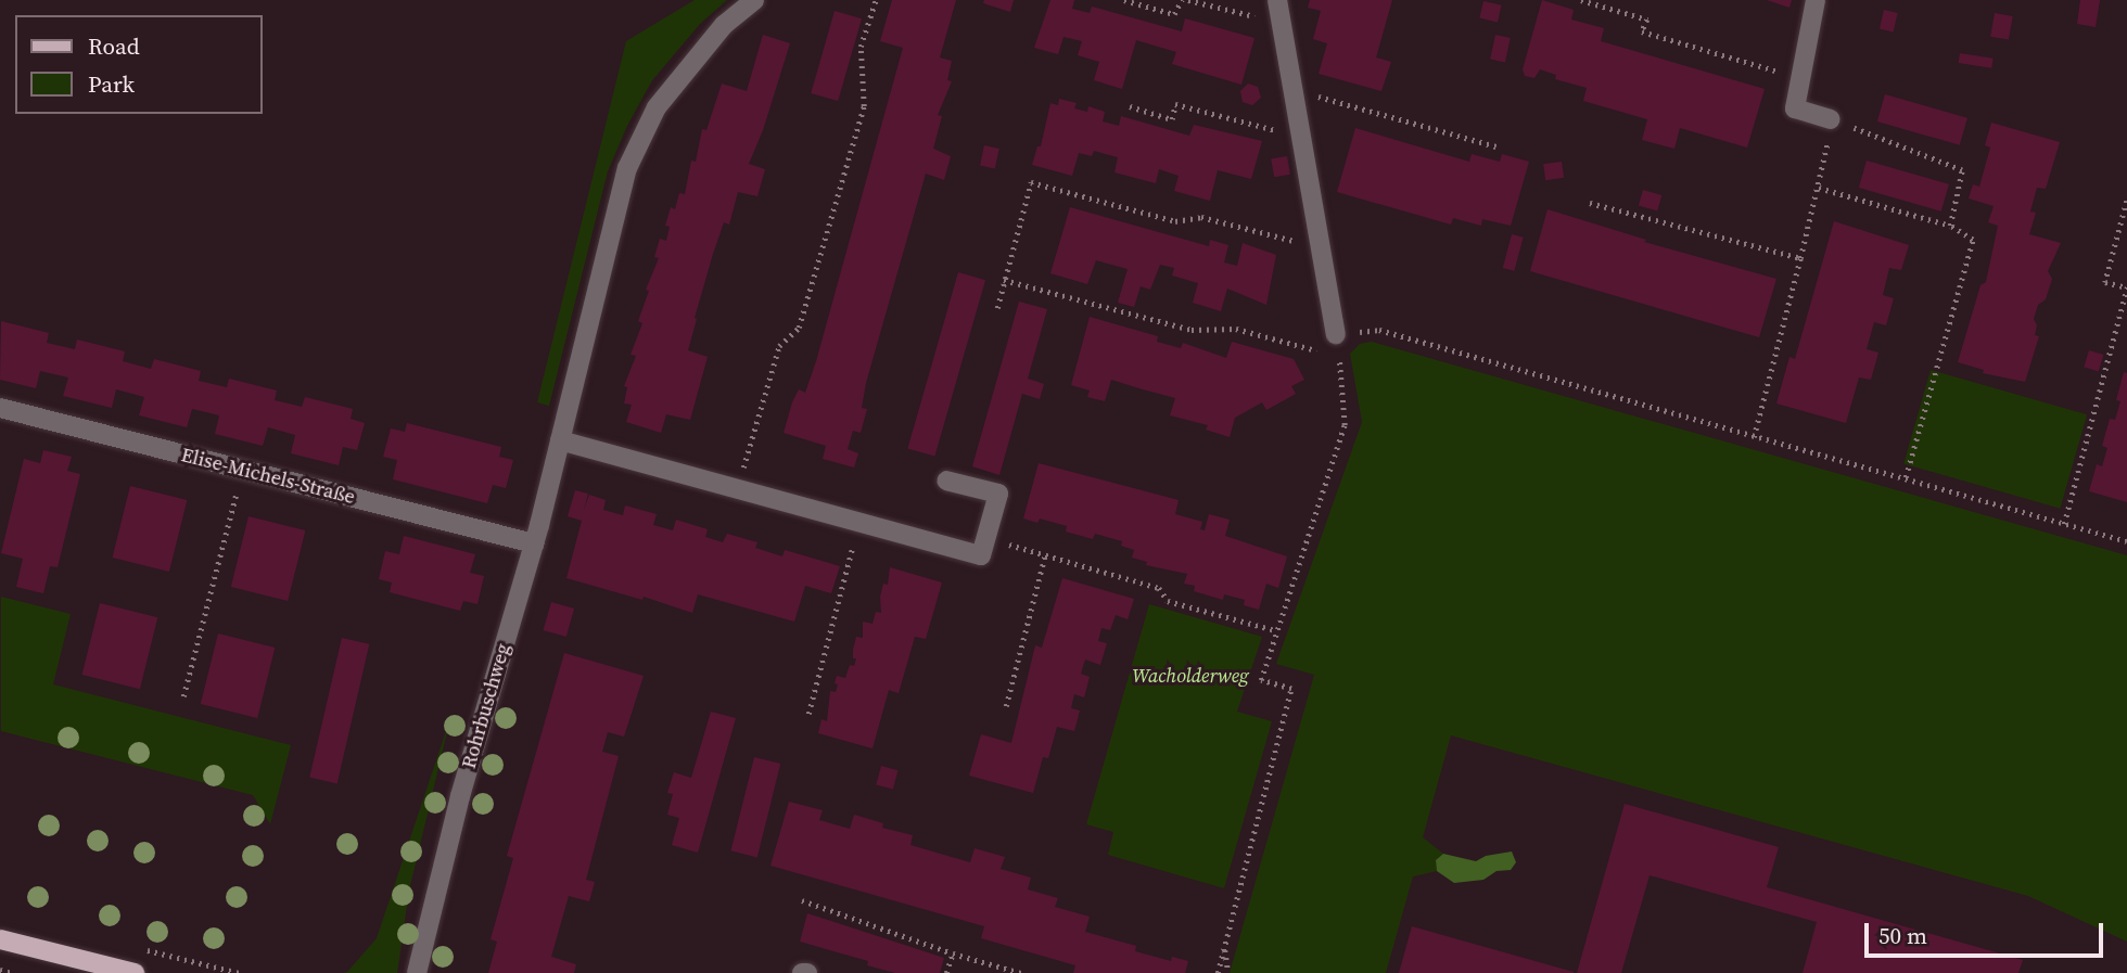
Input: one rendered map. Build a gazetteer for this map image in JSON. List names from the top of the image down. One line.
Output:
{"streets":{"street":["Elise-Michels-Straße","Rohrbuschweg"]},"crossings":[["Elise-Michels-Straße","Rohrbuschweg"]],"parks":["Wacholderweg"],"legend":["Road","Park"],"scale_bar":"50 m"}
